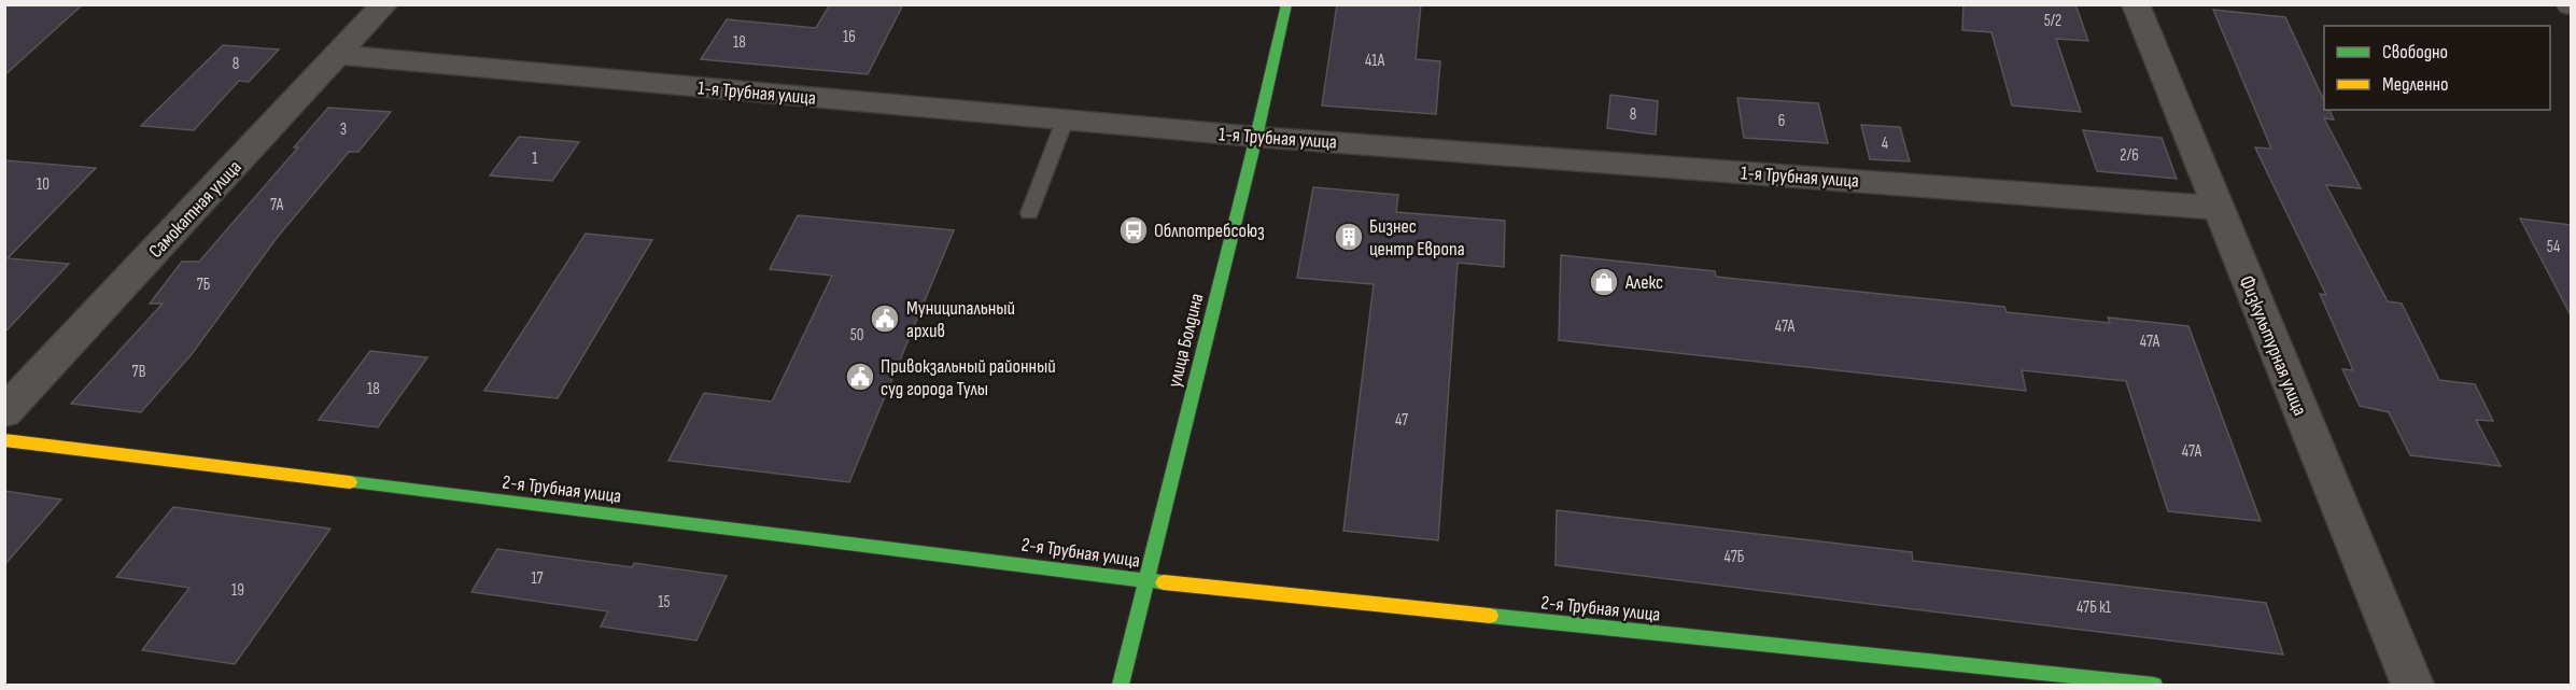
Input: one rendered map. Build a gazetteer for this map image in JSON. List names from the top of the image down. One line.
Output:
{"streets":{"street":["1-я Трубная улица","Самокатная улица","улица Болдина","Физкультурная улица","2-я Трубная улица"]},"crossings":[["1-я Трубная улица","Самокатная улица"],["1-я Трубная улица","улица Болдина"],["1-я Трубная улица","Физкультурная улица"],["улица Болдина","2-я Трубная улица"]],"places":{"bus stop":["Облпотребсоюз"],"building":["Бизнес центр Европа"],"shop":["Алекс"],"public building":["Муниципальный архив","Привокзальный районный суд города Тулы"]},"house_numbers":["5/2","16","18","41А","8","8","6","3","4","2/6","1","10","7А","54","7Б","47А","50","47А","7В","18","47","47А","47Б","17","19","15","47Б к1"],"legend":["Свободно","Медленно"]}
